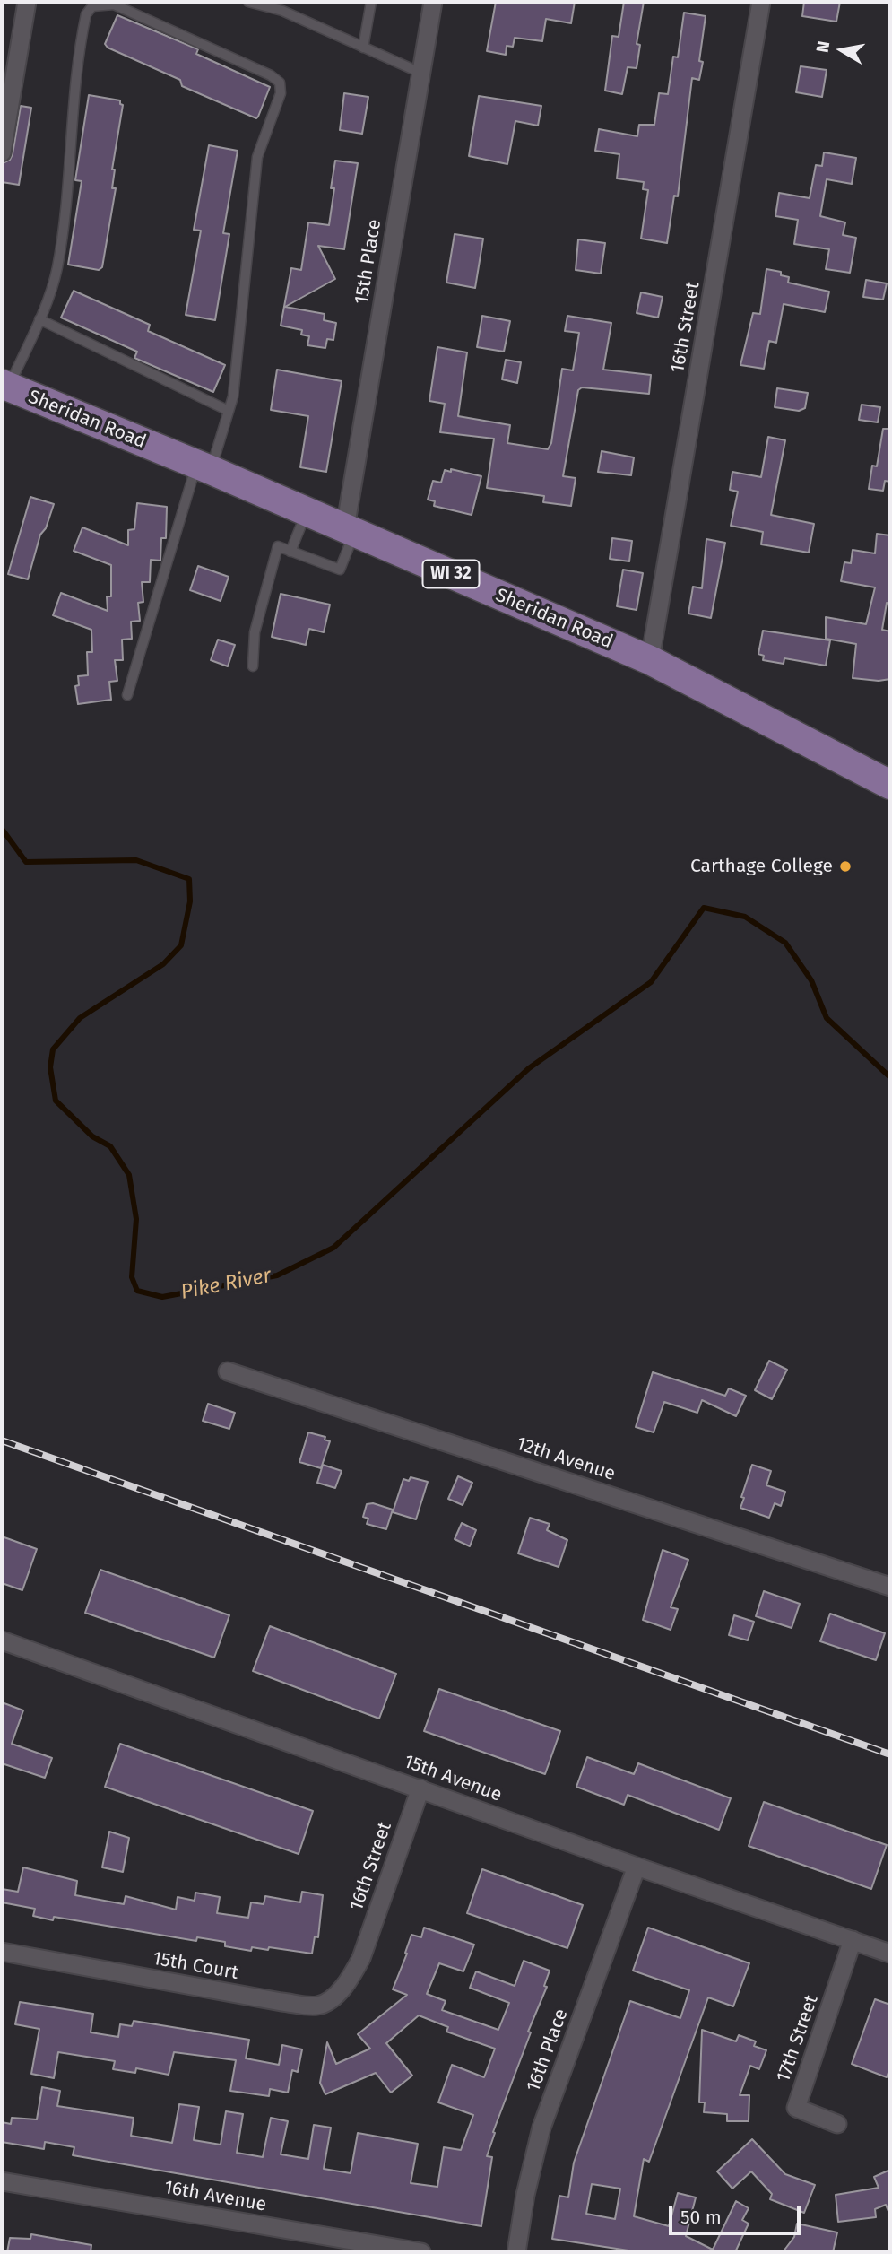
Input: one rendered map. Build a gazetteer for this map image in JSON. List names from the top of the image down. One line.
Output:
{"streets":{"main road":["Sheridan Road","WI 32"],"street":["15th Place","16th Street","12th Avenue","15th Avenue","15th Court","17th Street","16th Place","16th Avenue"]},"crossings":[["15th Place","Sheridan Road"],["16th Street","Sheridan Road"],["16th Street","15th Avenue"],["16th Street","15th Court"],["15th Avenue","17th Street"],["15th Avenue","16th Place"]],"water":["Pike River"],"places":["Carthage College"],"scale_bar":"50 m","north":"left"}
